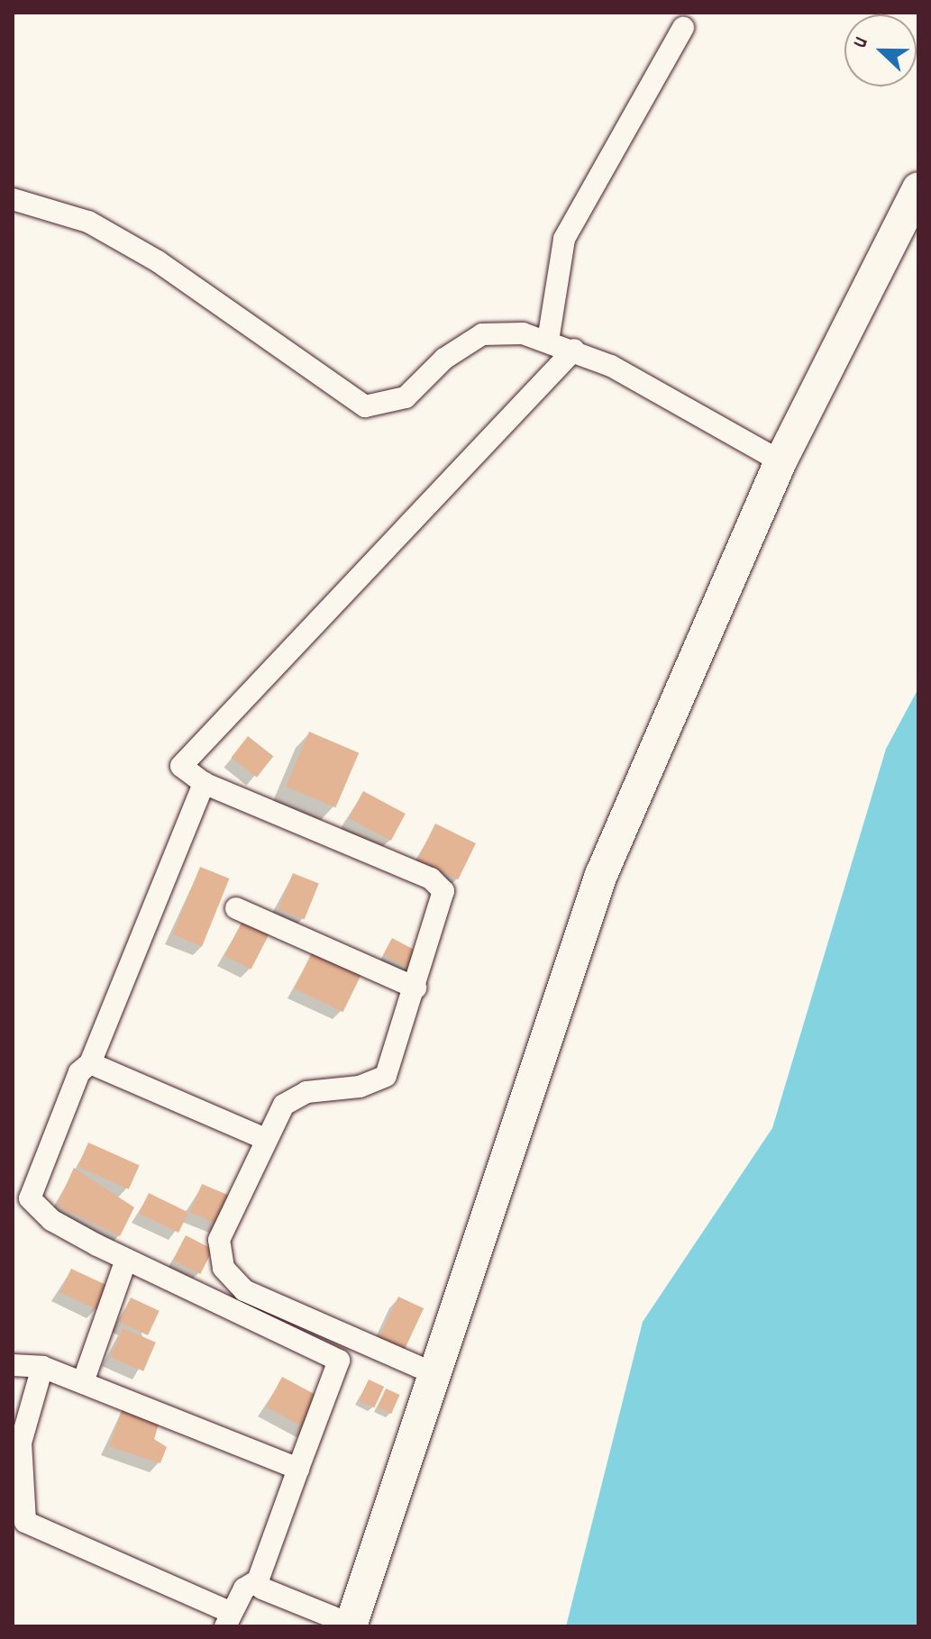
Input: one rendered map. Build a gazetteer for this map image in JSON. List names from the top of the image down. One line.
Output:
{"north":"left"}
